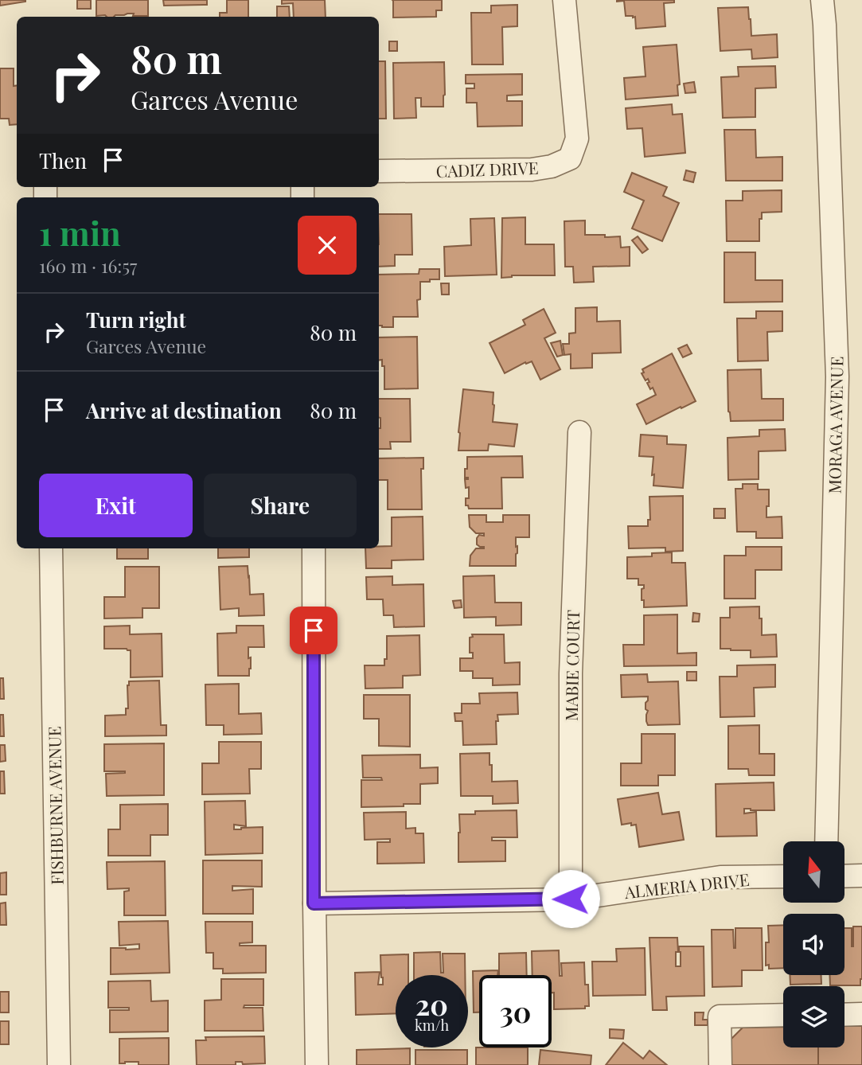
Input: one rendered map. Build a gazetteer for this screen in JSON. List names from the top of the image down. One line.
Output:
{"streets":{"street":["CADIZ DRIVE","MORAGA AVENUE","MABIE COURT","FISHBURNE AVENUE","ALMERIA DRIVE"]},"crossings":[["MABIE COURT","ALMERIA DRIVE"]],"north":"top","page":{"turn":["80 m","Garces Avenue"],"then":"Then","heading":["1 min","160 m · 16:57"],"list":[{"name":"Turn right","note":"Garces Avenue","value":"80 m"},{"name":"Arrive at destination","value":"80 m"}],"buttons":["Exit","Share"],"speed":"20 km/h","limit":"30"}}
